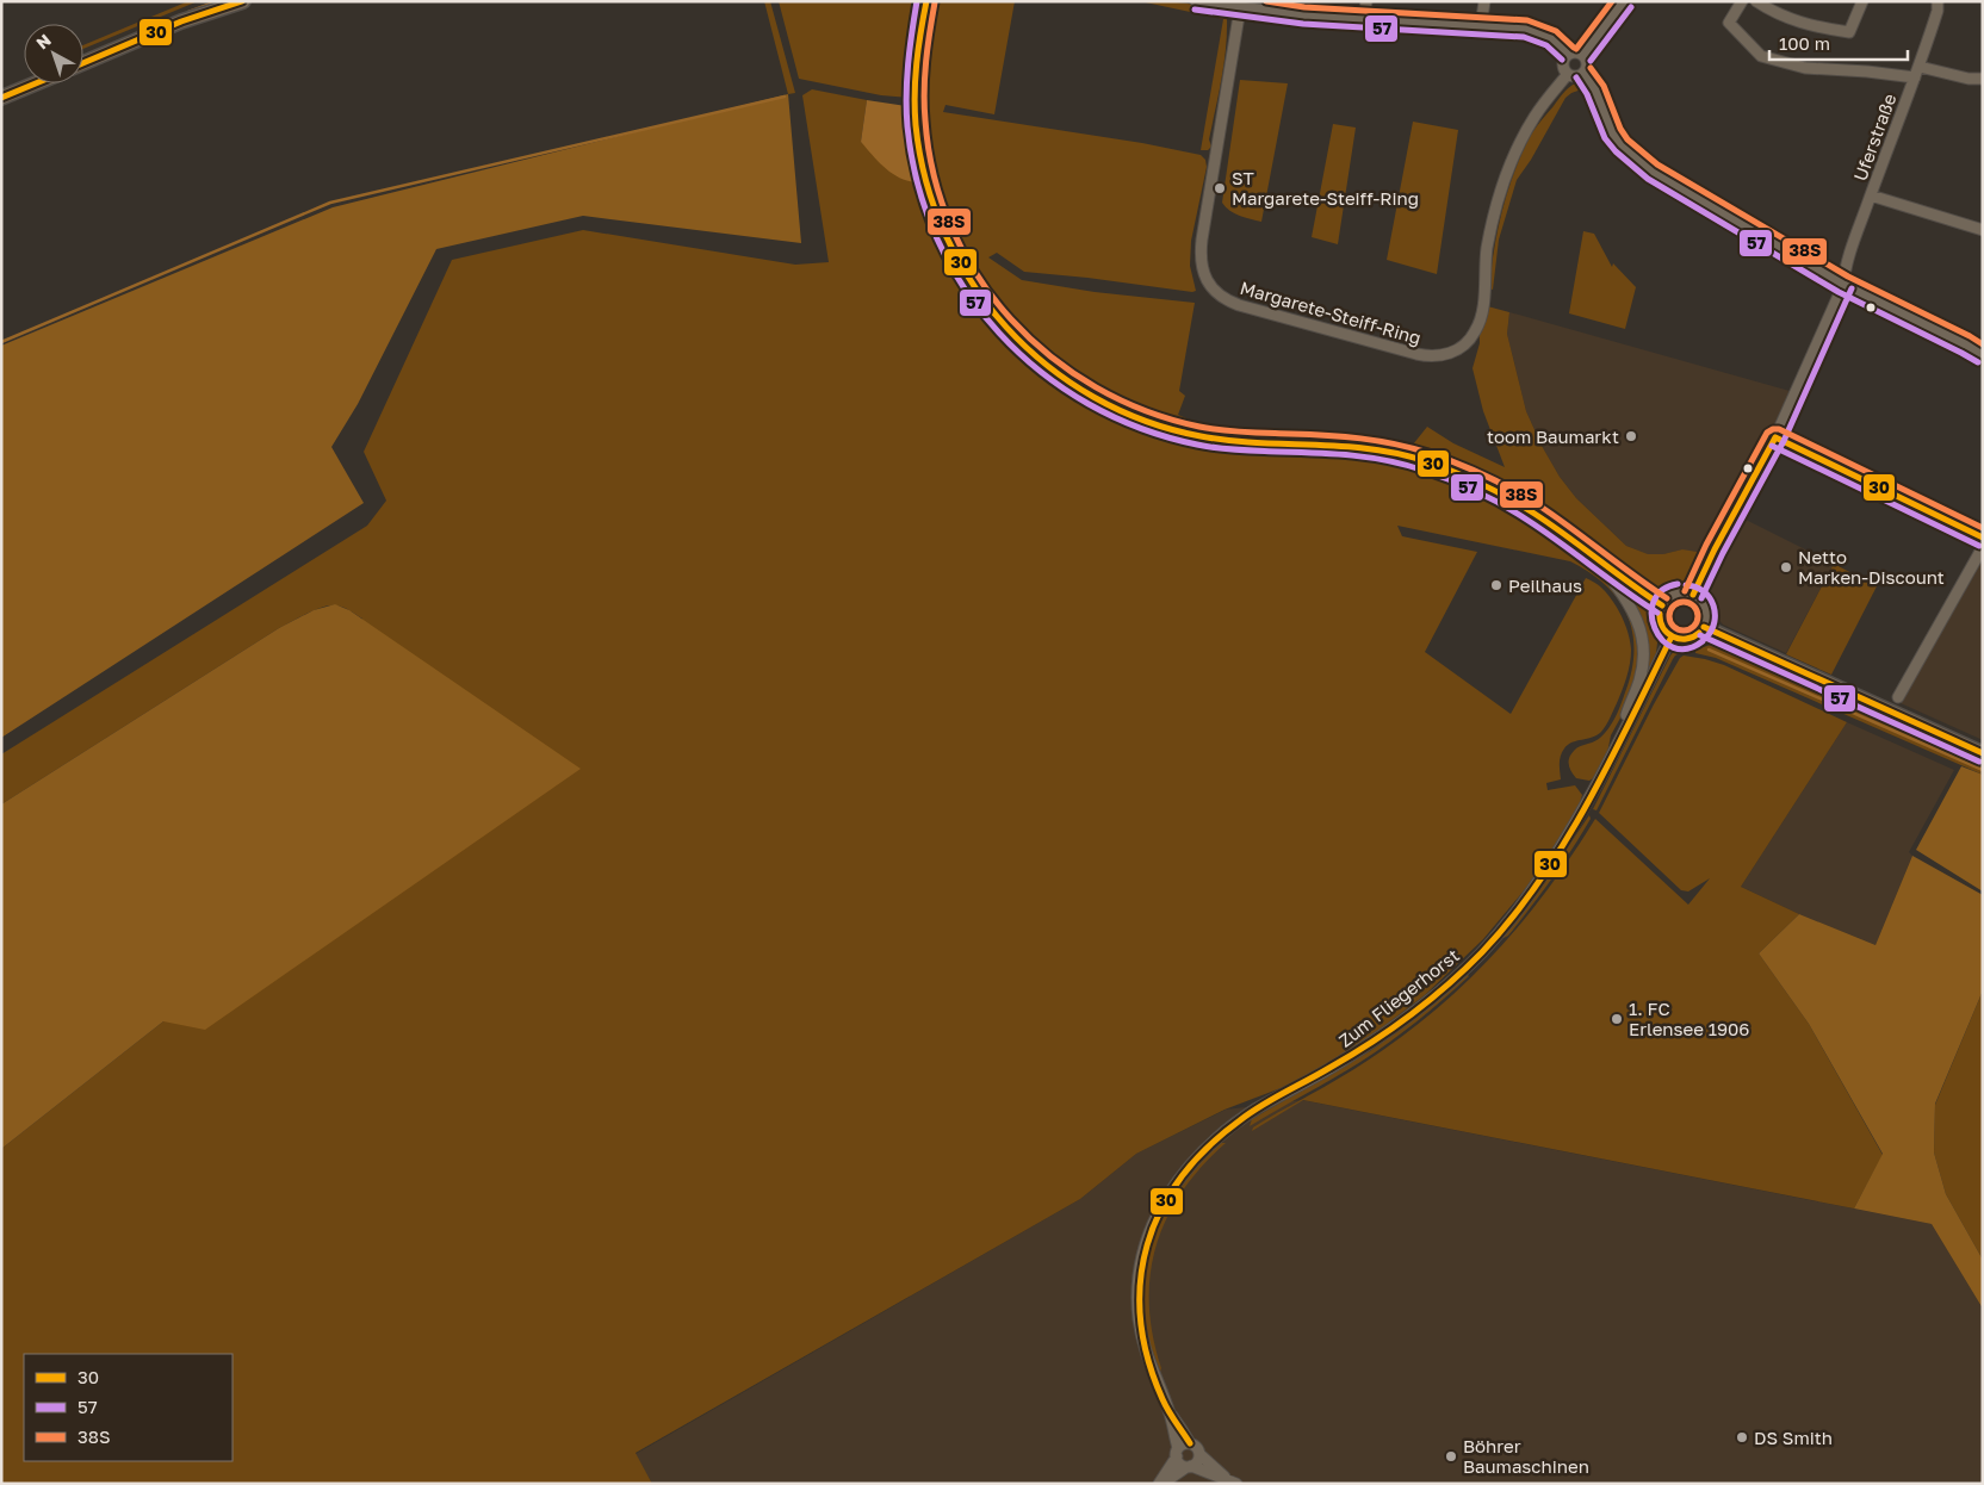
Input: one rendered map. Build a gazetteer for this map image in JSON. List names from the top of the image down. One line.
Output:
{"streets":{"street":["Uferstraße","Margarete-Steiff-Ring","Zum Fliegerhorst"]},"crossings":[["Uferstraße","Zum Fliegerhorst"]],"places":["ST Margarete-Steiff-Ring","toom Baumarkt","Netto Marken-Discount","Peilhaus","1. FC Erlensee 1906","DS Smith","Böhrer Baumaschinen"],"lines":["transit line 30","transit line 57","transit line 38S"],"legend":["30","57","38S"],"scale_bar":"100 m","north":"top left"}
